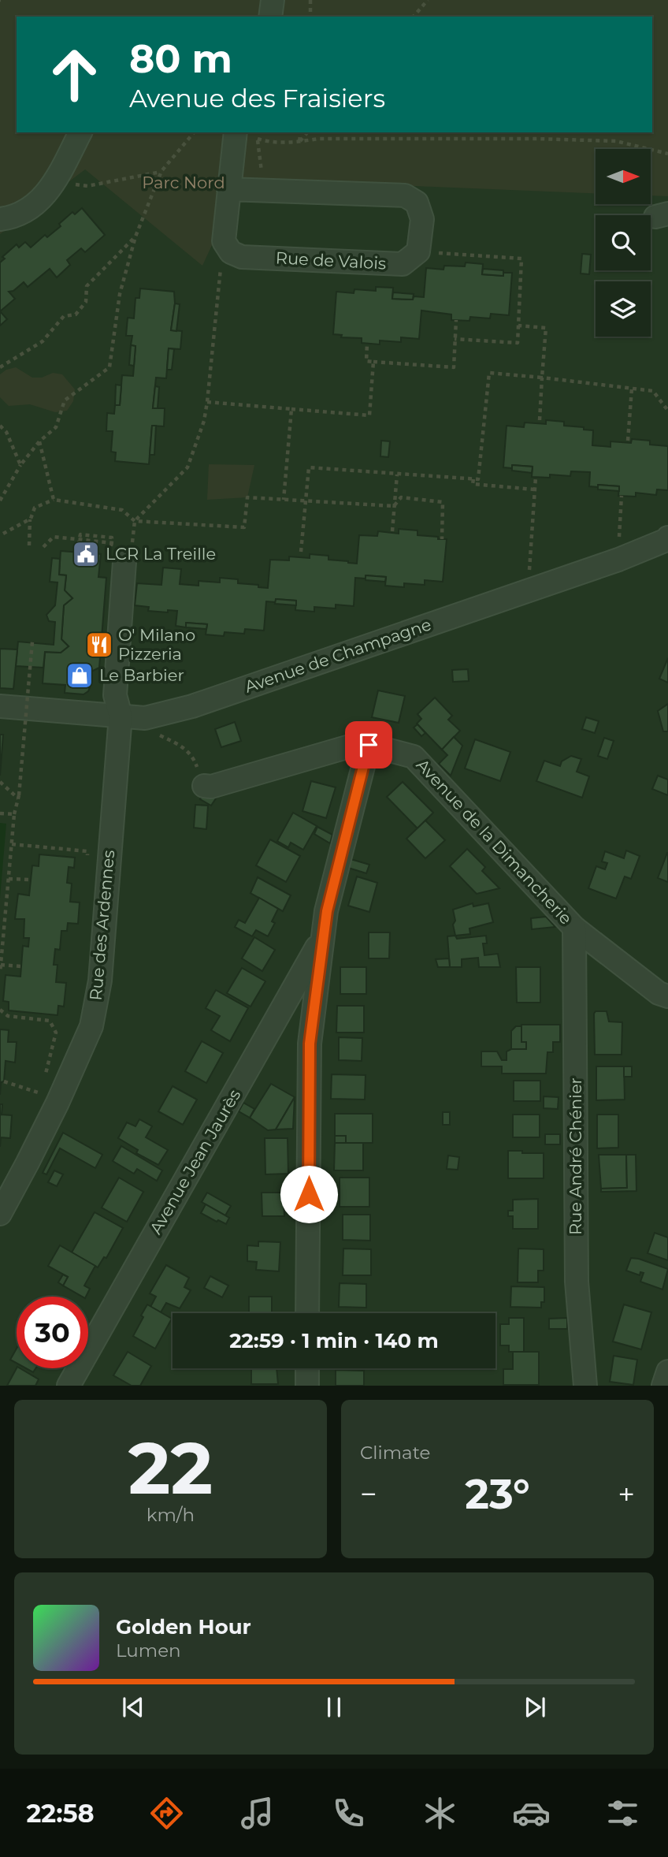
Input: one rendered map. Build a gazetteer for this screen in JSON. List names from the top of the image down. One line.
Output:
{"streets":{"street":["Rue de Valois","Avenue de Champagne","Avenue de la Dimancherie","Rue des Ardennes","Rue André Chénier","Avenue Jean Jaurès"]},"crossings":[["Avenue de Champagne","Rue des Ardennes"],["Avenue de la Dimancherie","Rue André Chénier"]],"parks":["Parc Nord"],"places":{"public building":["LCR La Treille"],"restaurant":["O' Milano Pizzeria"],"shop":["Le Barbier"]},"north":"right","page":{"turn":["80 m","Avenue des Fraisiers"],"limit":"30","trip":"22:59 · 1 min · 140 m","tile":[["22","km/h"],"Climate"],"heat":["−","23°","+"],"song":["Golden Hour","Lumen"],"tabs":"22:58"}}
